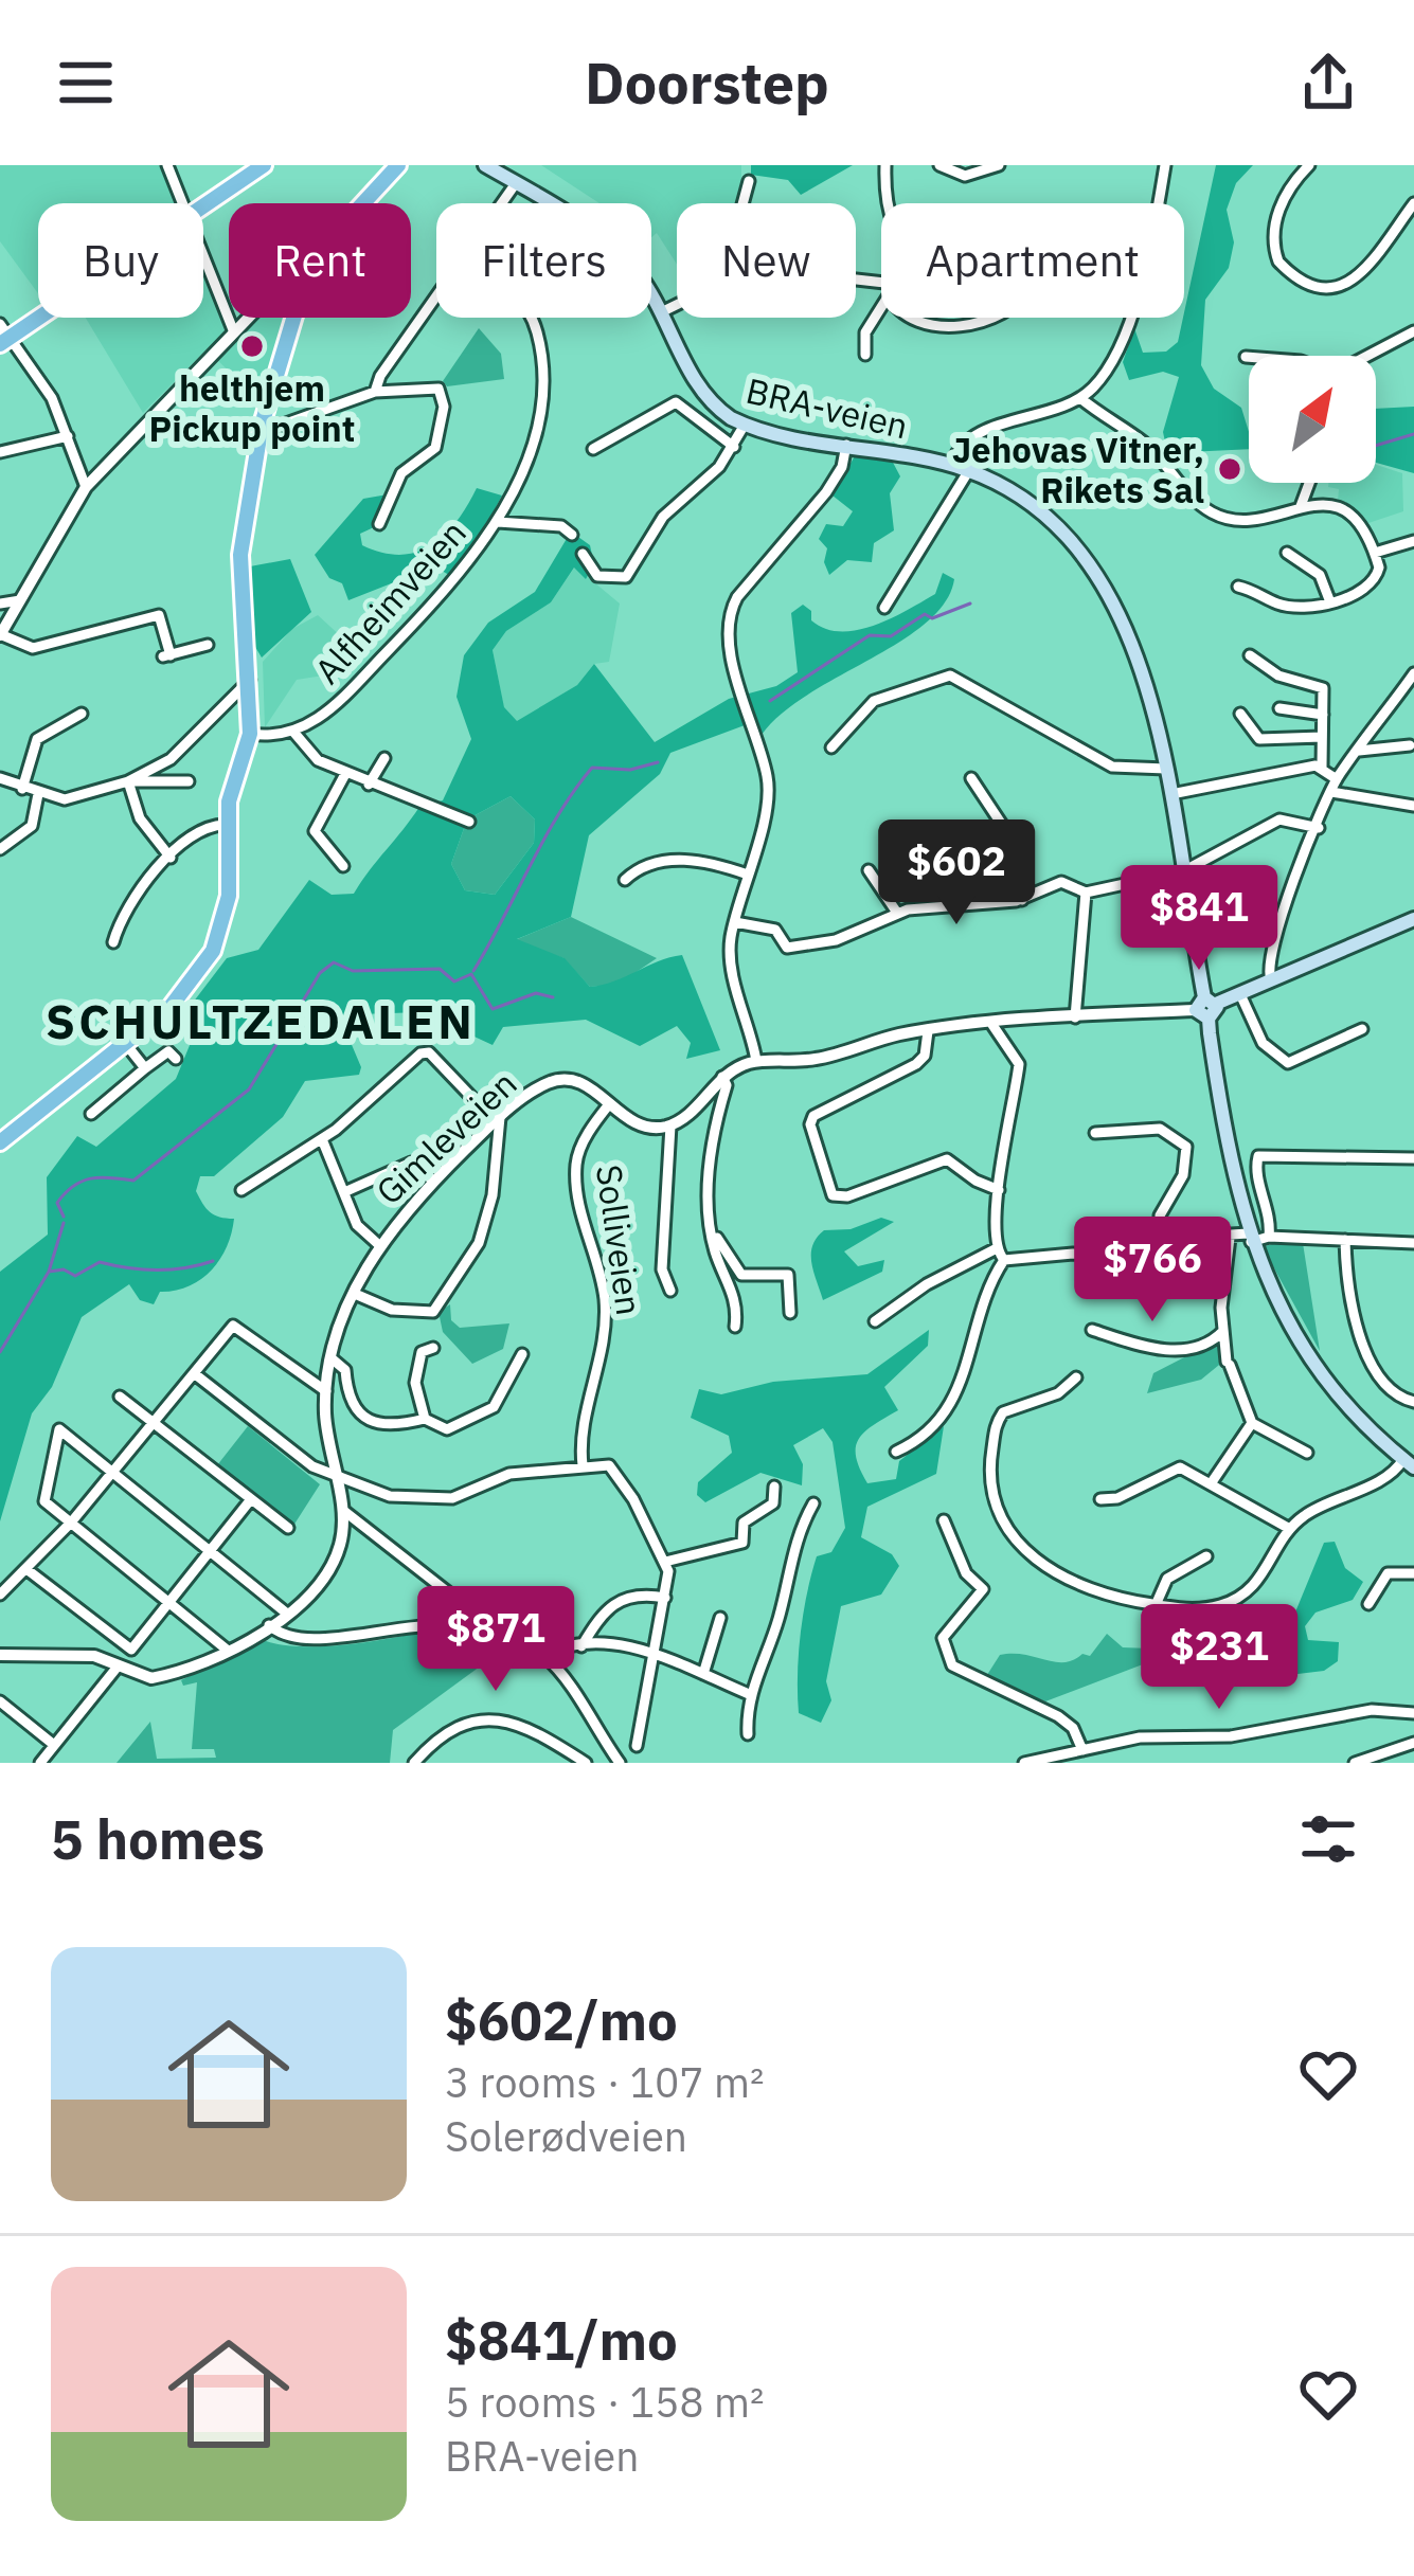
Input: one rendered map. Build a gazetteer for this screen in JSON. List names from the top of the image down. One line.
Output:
{"streets":{"main road":["BRA-veien"],"street":["Alfheimveien","Gimleveien","Solliveien"]},"crossings":[["Gimleveien","Solliveien"]],"districts":["SCHULTZEDALEN"],"places":["helthjem Pickup point","Jehovas Vitner, Rikets Sal"],"north":"top right","page":{"header":"Doorstep","chip":["Buy","Rent","Filters","New","Apartment"],"price":["$602","$841","$766","$871","$231"],"heading":"5 homes","list":[{"name":"$602/mo","note":"3 rooms · 107 m² · Solerødveien"},{"name":"$841/mo","note":"5 rooms · 158 m² · BRA-veien"}]}}
